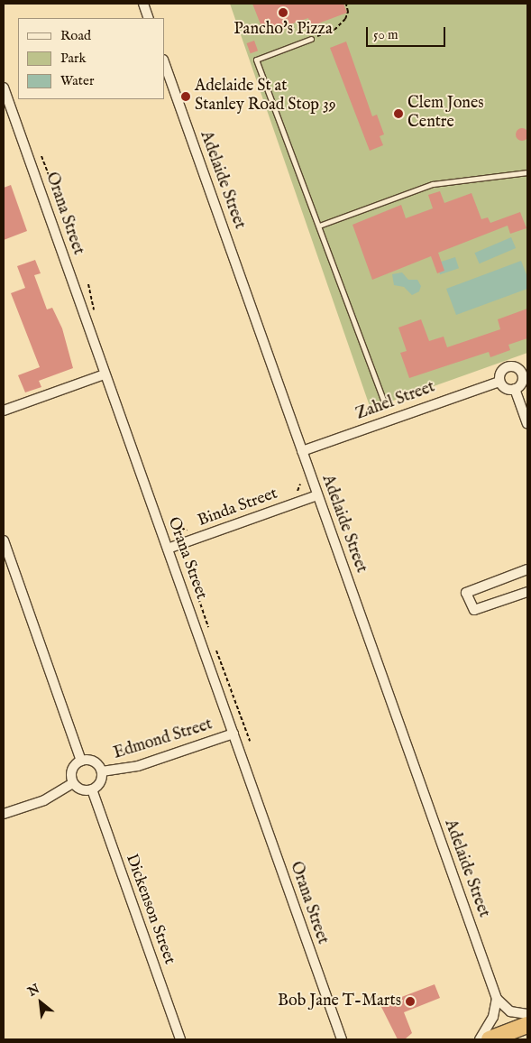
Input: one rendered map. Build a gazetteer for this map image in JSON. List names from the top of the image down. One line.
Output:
{"streets":{"street":["Adelaide Street","Orana Street","Zahel Street","Binda Street","Edmond Street","Dickenson Street"]},"crossings":[["Adelaide Street","Zahel Street"],["Adelaide Street","Binda Street"],["Orana Street","Binda Street"],["Orana Street","Edmond Street"],["Edmond Street","Dickenson Street"]],"places":["Pancho's Pizza","Adelaide St at Stanley Road Stop 39","Clem Jones Centre","Bob Jane T-Marts"],"legend":["Road","Park","Water"],"scale_bar":"50 m","north":"top left"}
